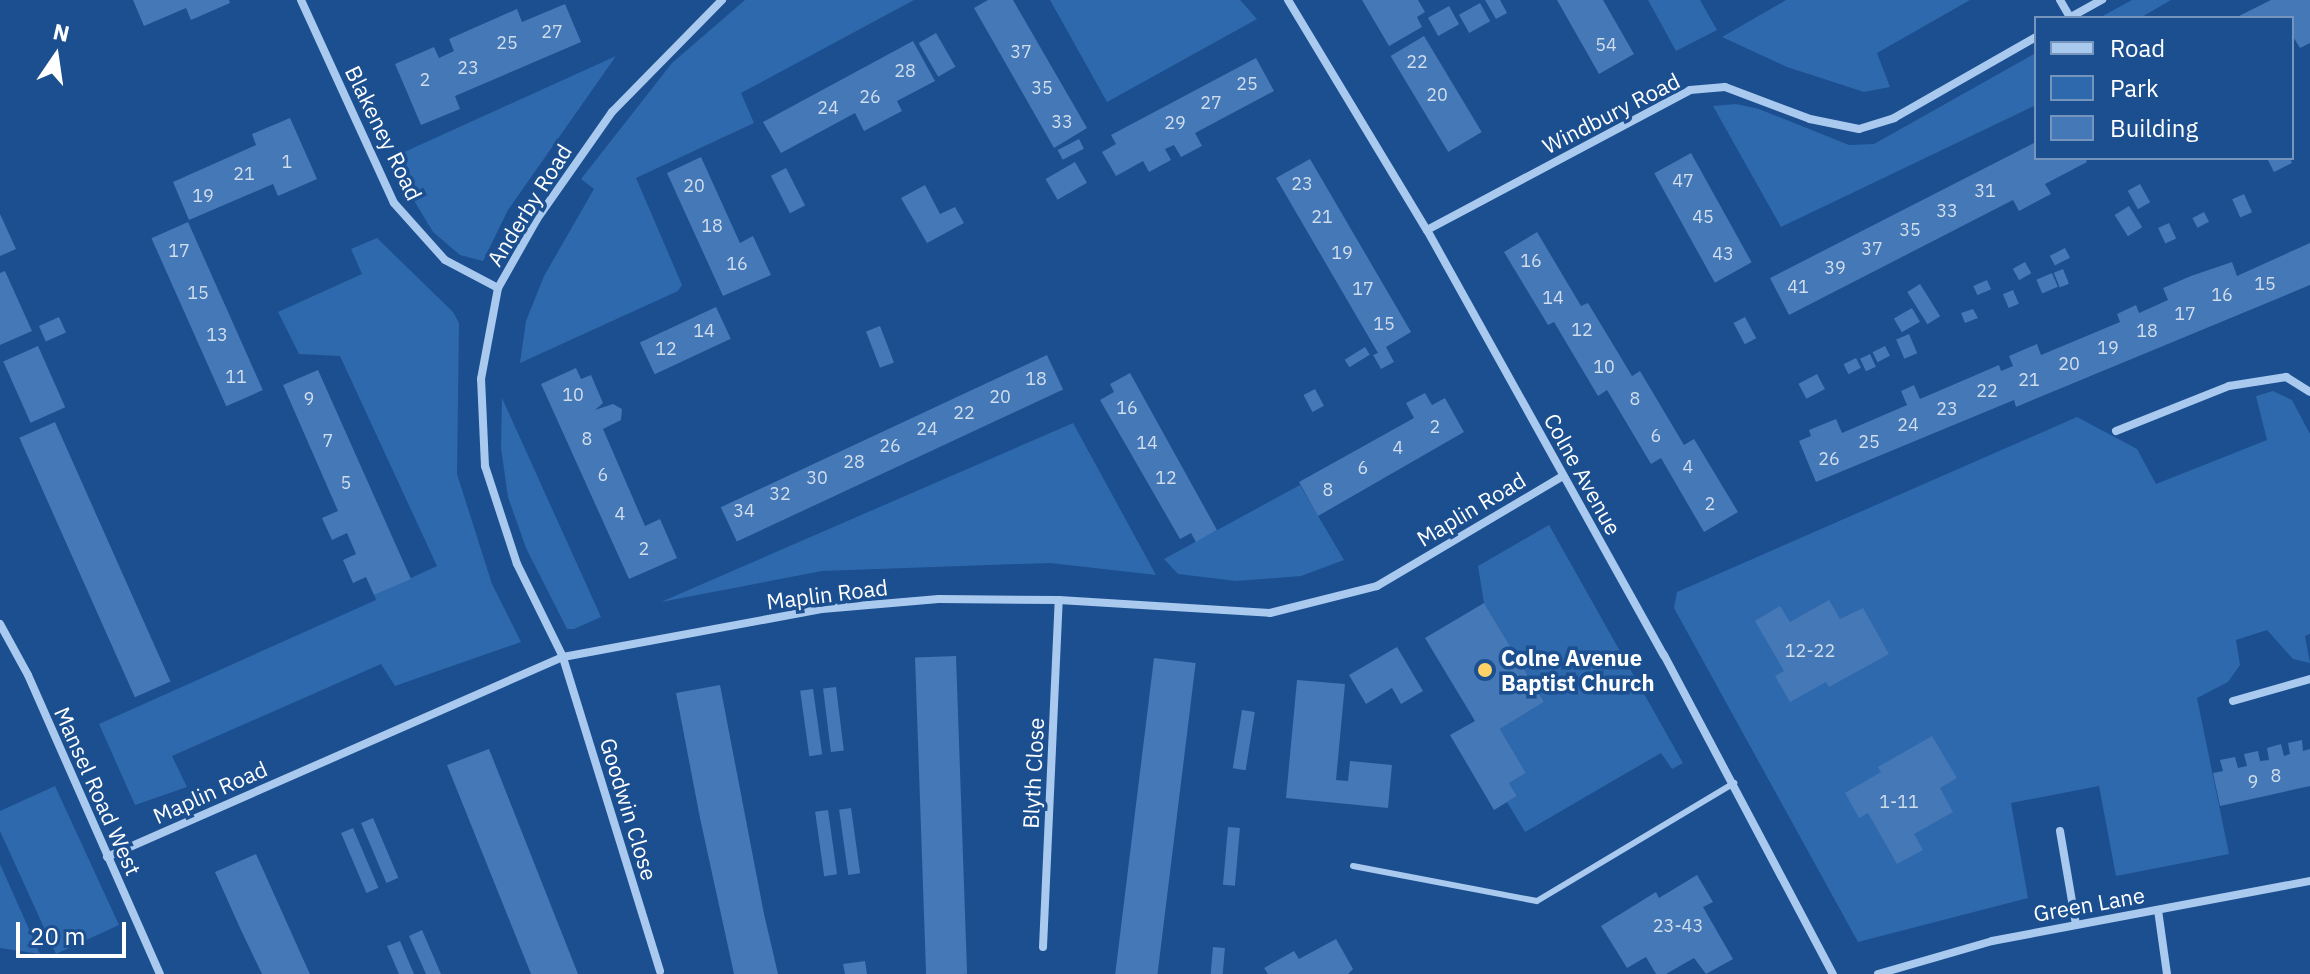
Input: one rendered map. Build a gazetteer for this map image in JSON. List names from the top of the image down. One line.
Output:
{"streets":{"street":["Windbury Road","Blakeney Road","Anderby Road","Colne Avenue","Maplin Road","Blyth Close","Mansel Road West","Goodwin Close","Green Lane"]},"crossings":[["Windbury Road","Colne Avenue"],["Blakeney Road","Anderby Road"],["Anderby Road","Maplin Road"],["Anderby Road","Goodwin Close"],["Colne Avenue","Maplin Road"],["Maplin Road","Blyth Close"],["Maplin Road","Mansel Road West"],["Maplin Road","Goodwin Close"]],"places":["Colne Avenue Baptist Church"],"house_numbers":["27","25","54","37","22","23","28","2","25","35","20","26","27","24","33","29","1","21","47","23","20","31","19","33","21","45","18","35","37","17","19","43","16","16","39","15","41","17","15","16","14","17","15","12","14","18","13","19","12","20","10","11","18","21","22","10","20","9","8","16","23","22","24","2","24","6","8","7","25","14","26","4","26","28","4","6","6","30","12","5","8","32","2","34","4","2","12-22","8","9","1-11","23-43"],"legend":["Road","Park","Building"],"scale_bar":"20 m","north":"top"}
